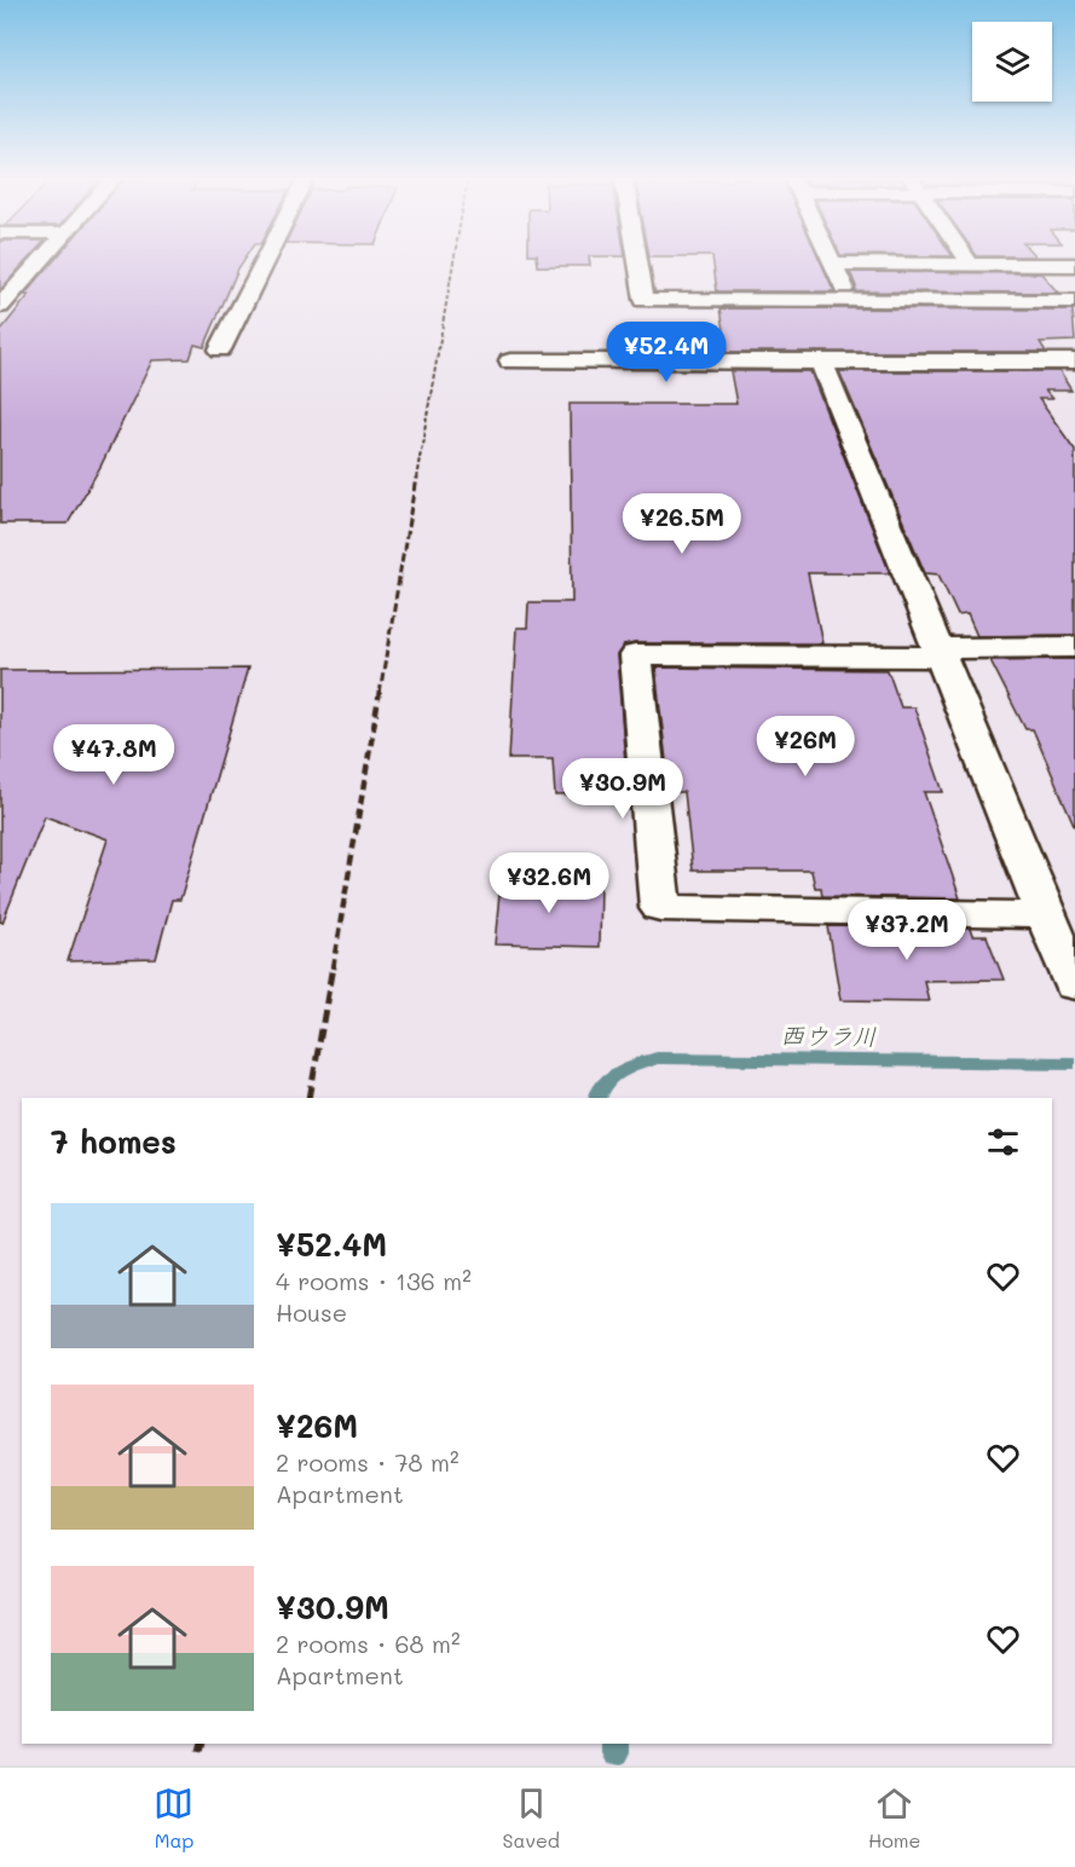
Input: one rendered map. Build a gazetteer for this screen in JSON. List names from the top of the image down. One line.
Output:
{"water":["西ウラ川"],"page":{"price":["¥52.4M","¥26.5M","¥26M","¥47.8M","¥30.9M","¥32.6M","¥37.2M"],"heading":"7 homes","list":[{"name":"¥52.4M","note":"4 rooms · 136 m² · House"},{"name":"¥26M","note":"2 rooms · 78 m² · Apartment"},{"name":"¥30.9M","note":"2 rooms · 68 m² · Apartment"}],"tabs":["Map","Saved","Home"]}}
